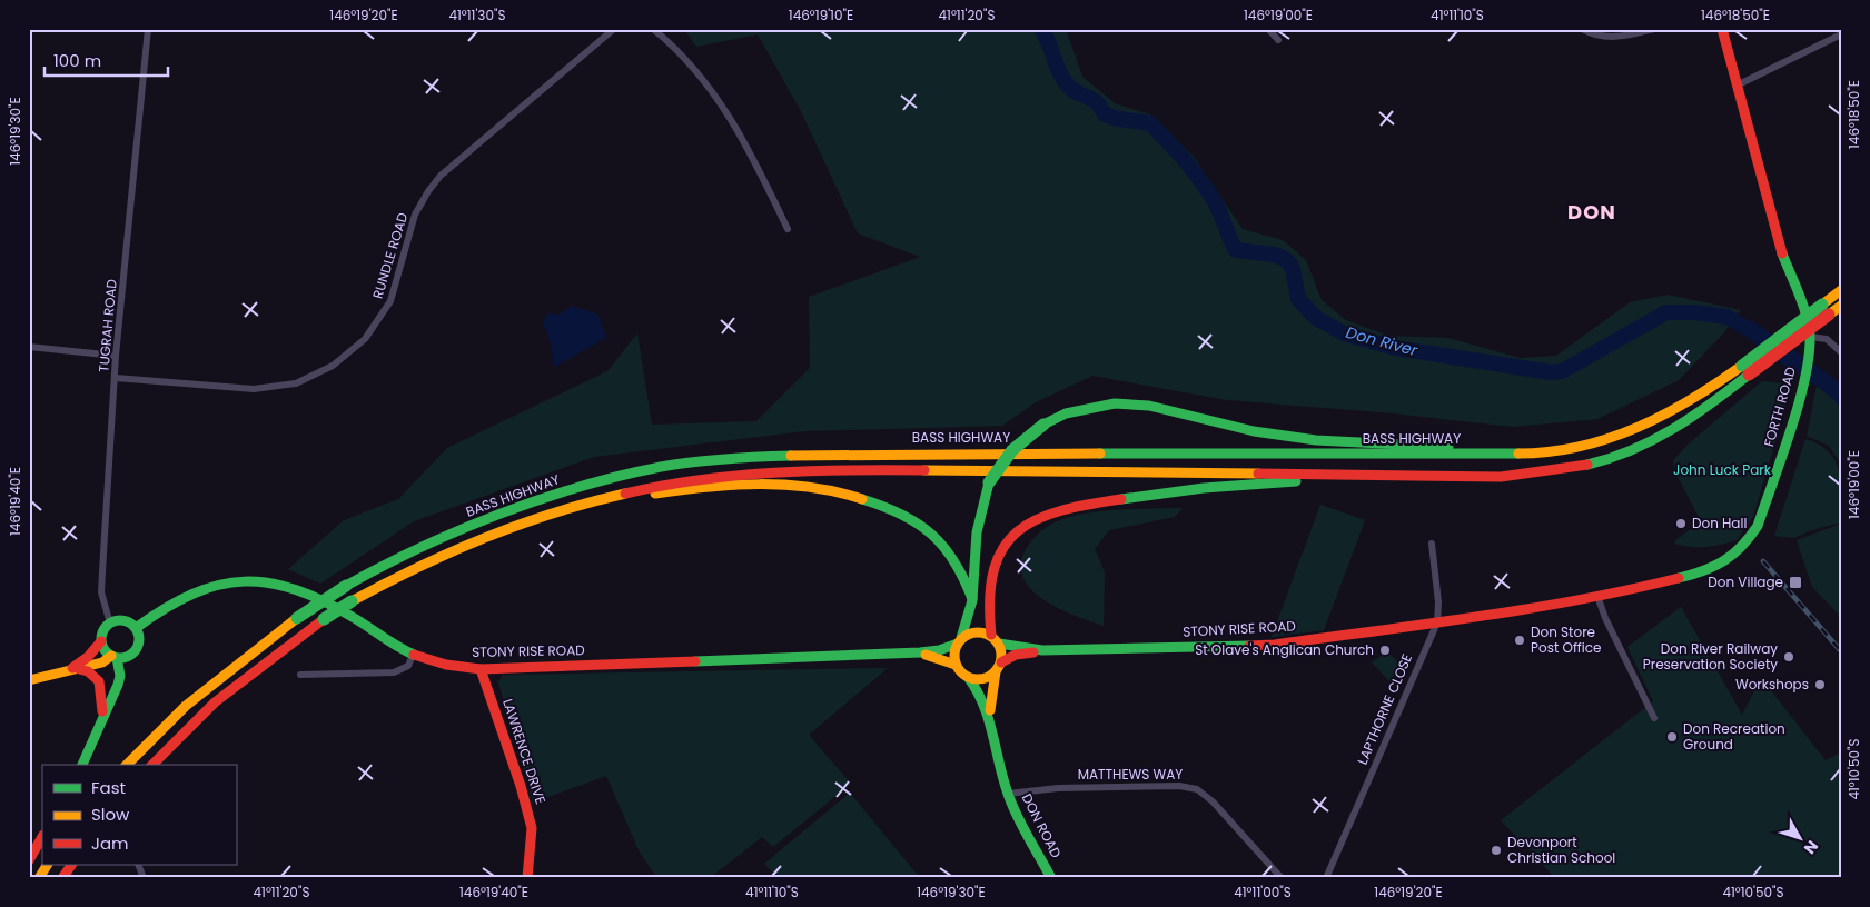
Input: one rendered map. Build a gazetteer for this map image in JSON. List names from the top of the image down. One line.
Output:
{"streets":{"main road":["FORTH ROAD","BASS HIGHWAY","STONY RISE ROAD","LAWRENCE DRIVE","DON ROAD"],"street":["RUNDLE ROAD","TUGRAH ROAD","LAPTHORNE CLOSE","MATTHEWS WAY"]},"crossings":[["RUNDLE ROAD","TUGRAH ROAD"],["TUGRAH ROAD","STONY RISE ROAD"],["FORTH ROAD","STONY RISE ROAD"],["FORTH ROAD","LAPTHORNE CLOSE"],["STONY RISE ROAD","LAPTHORNE CLOSE"],["STONY RISE ROAD","LAWRENCE DRIVE"],["STONY RISE ROAD","DON ROAD"],["MATTHEWS WAY","DON ROAD"]],"districts":["DON"],"water":["Don River"],"parks":["John Luck Park"],"places":{"other":["Don Hall","Don Store Post Office","St Olave's Anglican Church","Don River Railway Preservation Society","Workshops","Don Recreation Ground","Devonport Christian School"],"transit":["Don Village"]},"legend":["Fast","Slow","Jam"],"scale_bar":"100 m","north":"bottom right","coordinates":["146°19'20\"E","41°11'30\"S","146°19'10\"E","41°11'20\"S","146°19'00\"E","41°11'10\"S","146°18'50\"E","146°19'30\"E","146°19'40\"E","41°10'50\"S","41°11'00\"S"]}
